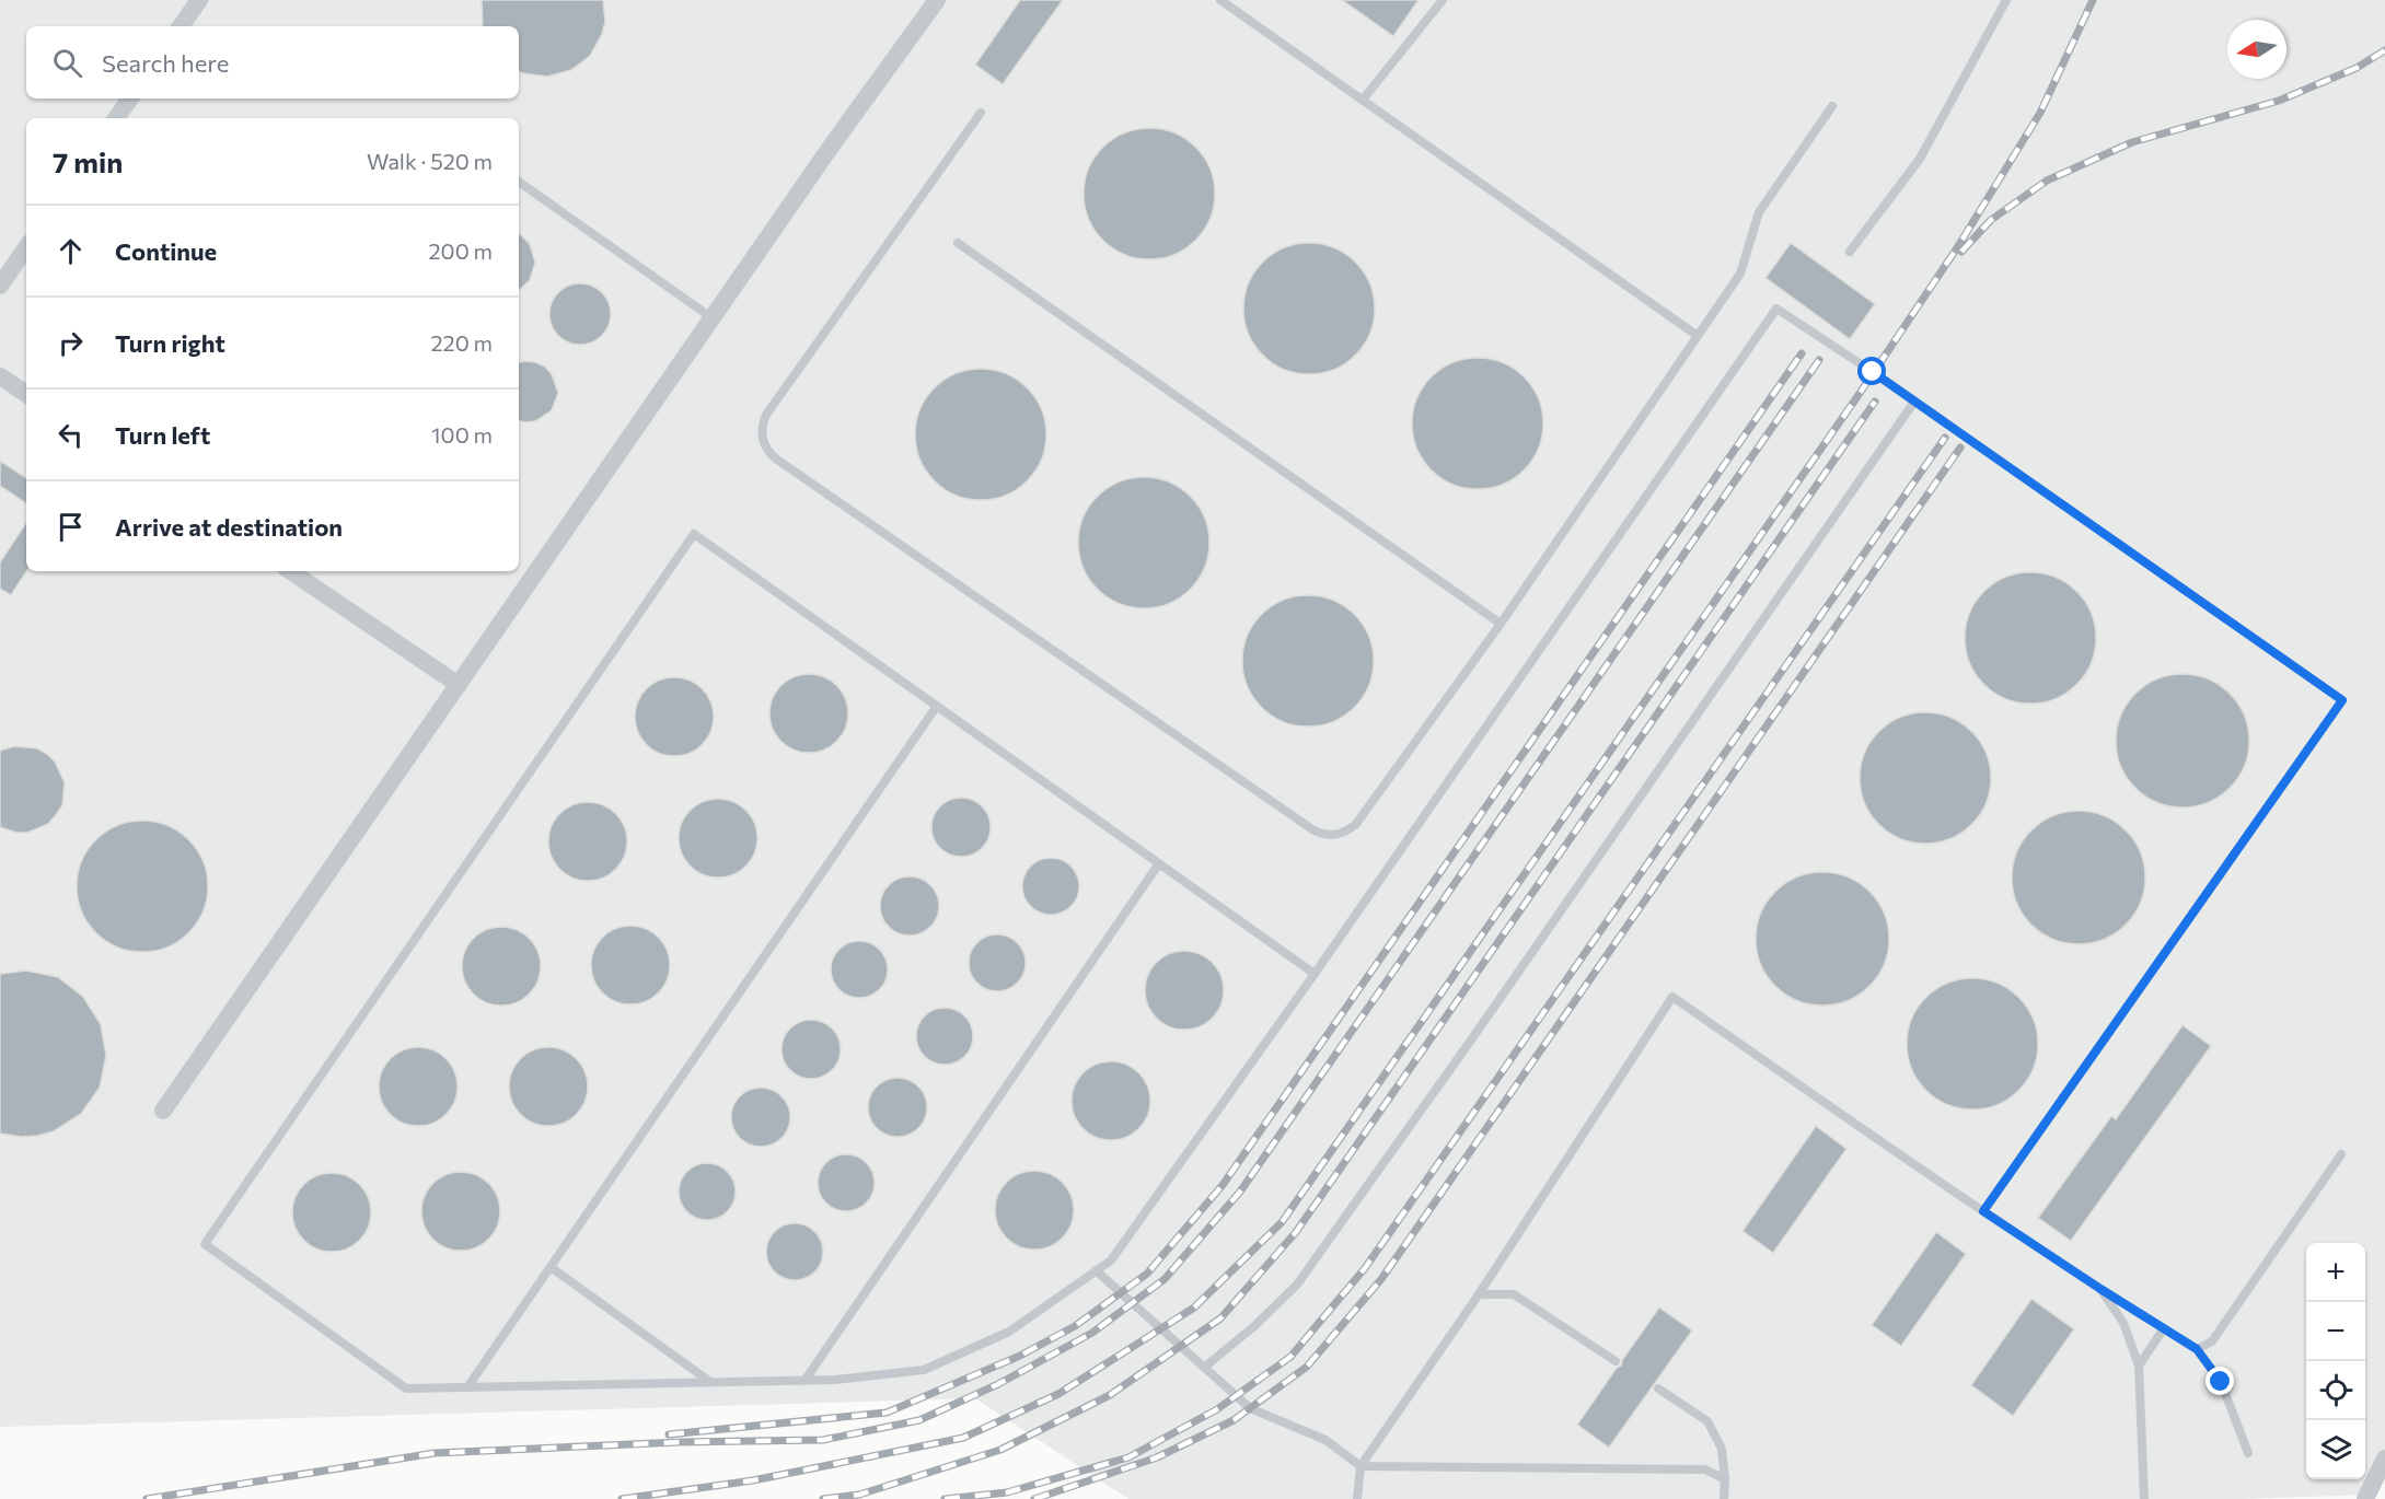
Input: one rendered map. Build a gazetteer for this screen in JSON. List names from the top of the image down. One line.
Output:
{"north":"left","page":{"search":"Search here","heading":["7 min","Walk · 520 m"],"list":[["Continue","200 m"],["Turn right","220 m"],["Turn left","100 m"],"Arrive at destination"],"map_buttons":["+","−"]}}
